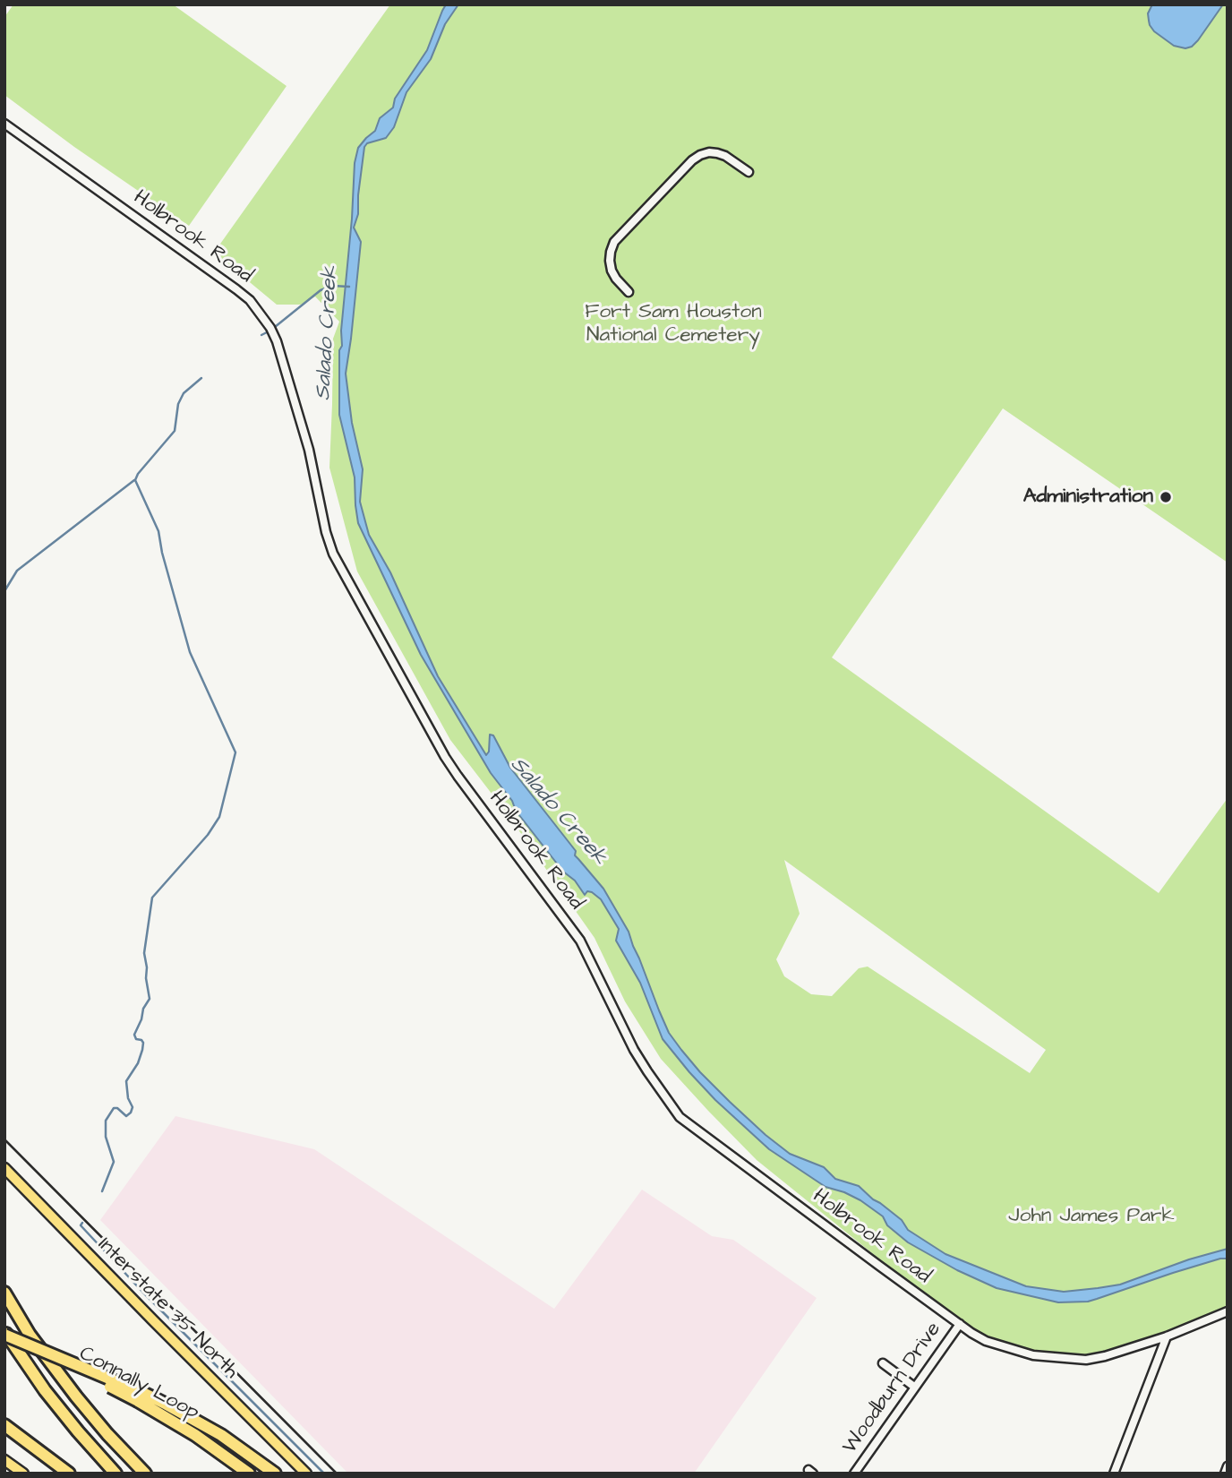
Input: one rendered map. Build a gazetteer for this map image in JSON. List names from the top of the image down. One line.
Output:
{"streets":{"highway":["Connally Loop"],"main road":["Interstate 35 North"],"street":["Holbrook Road","Woodburn Drive"]},"crossings":[["Holbrook Road","Woodburn Drive"]],"water":["Salado Creek"],"parks":["Fort Sam Houston National Cemetery","John James Park"],"places":["Administration"]}
